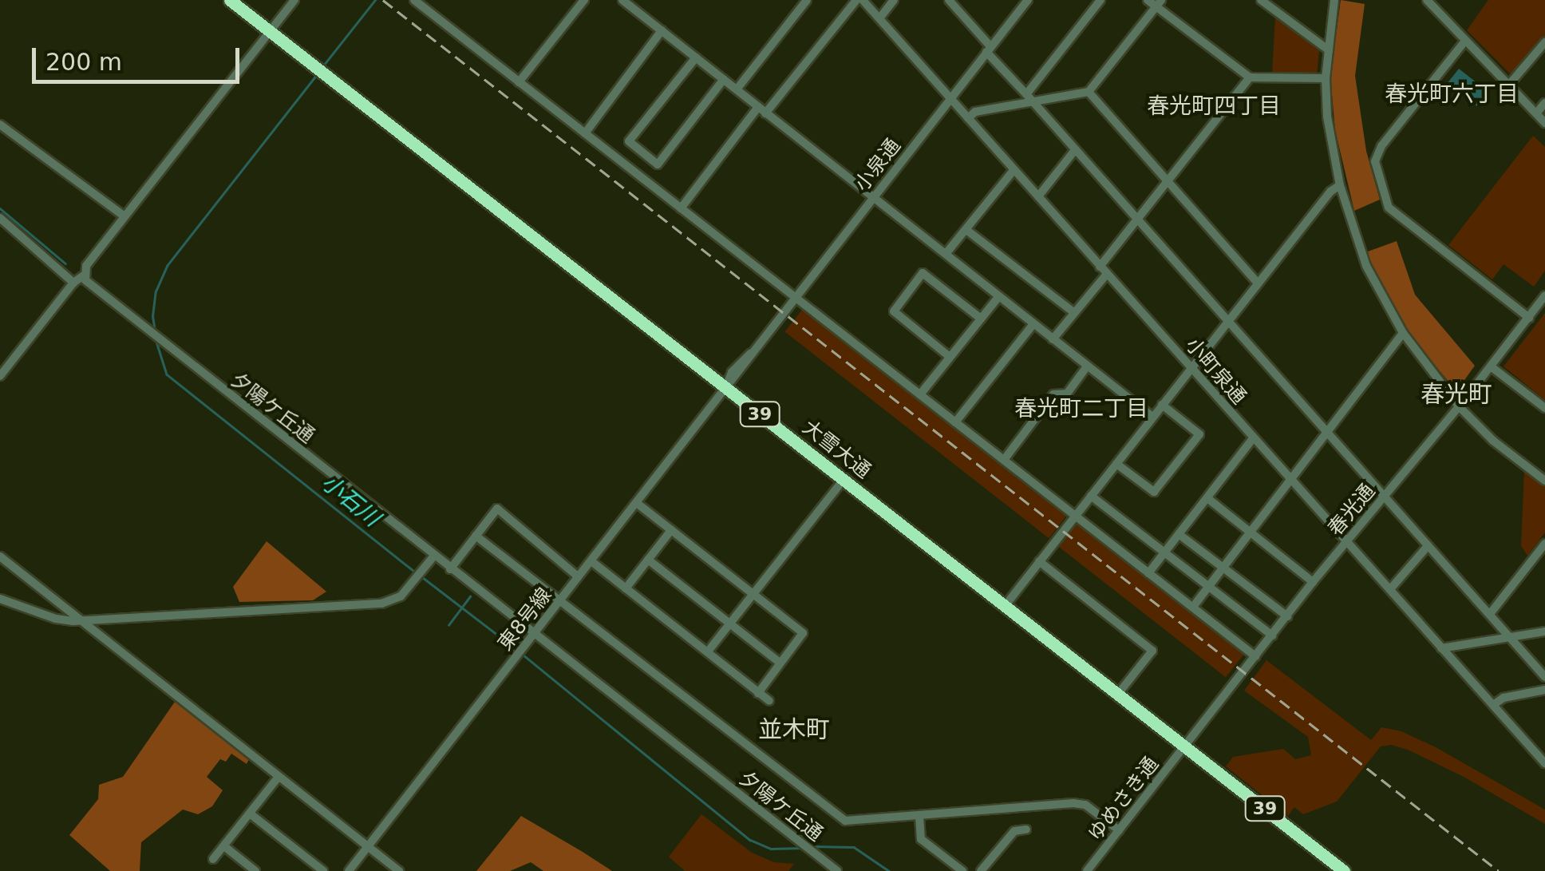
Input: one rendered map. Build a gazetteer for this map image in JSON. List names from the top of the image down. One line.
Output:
{"streets":{"highway":["39","大雪大通"],"street":["小泉通","小町泉通","夕陽ケ丘通","春光通","東8号線","ゆめさき通"]},"crossings":[["小泉通","小町泉通"],["小泉通","大雪大通"],["小泉通","東8号線"],["小町泉通","春光通"],["夕陽ケ丘通","東8号線"],["大雪大通","春光通"],["大雪大通","東8号線"],["大雪大通","ゆめさき通"],["春光通","ゆめさき通"]],"districts":["春光町六丁目","春光町四丁目","春光町","春光町二丁目","並木町"],"water":["小石川"],"scale_bar":"200 m"}
